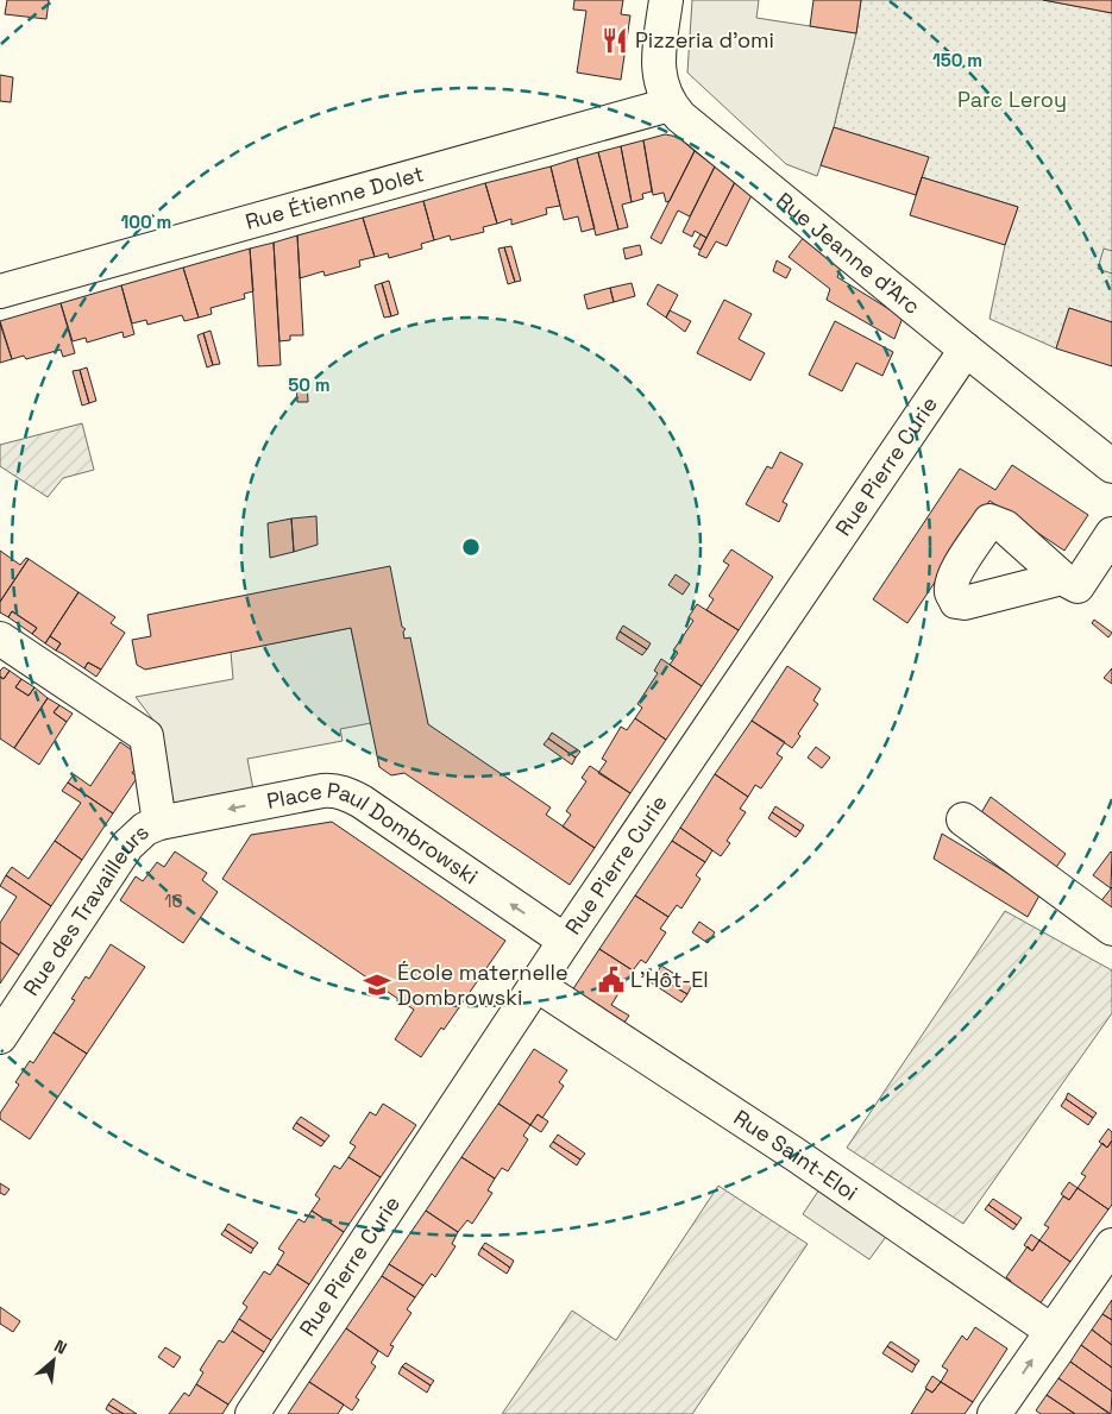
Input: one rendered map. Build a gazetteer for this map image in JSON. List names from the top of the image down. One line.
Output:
{"streets":{"street":["Rue Étienne Dolet","Rue Jeanne d'Arc","Rue Pierre Curie","Place Paul Dombrowski","Rue des Travailleurs","Rue Saint-Eloi"]},"crossings":[["Rue Étienne Dolet","Rue Jeanne d'Arc"],["Rue Jeanne d'Arc","Rue Pierre Curie"],["Rue Pierre Curie","Place Paul Dombrowski"],["Rue Pierre Curie","Rue Saint-Eloi"],["Place Paul Dombrowski","Rue des Travailleurs"]],"one_way":["Place Paul Dombrowski"],"parks":["Parc Leroy"],"places":{"restaurant":["Pizzeria d'omi"],"public building":["L'Hôt-El"],"school or university":["École maternelle Dombrowski"]},"house_numbers":["16"],"north":"top right","rings":["150 m","100 m","50 m"]}
